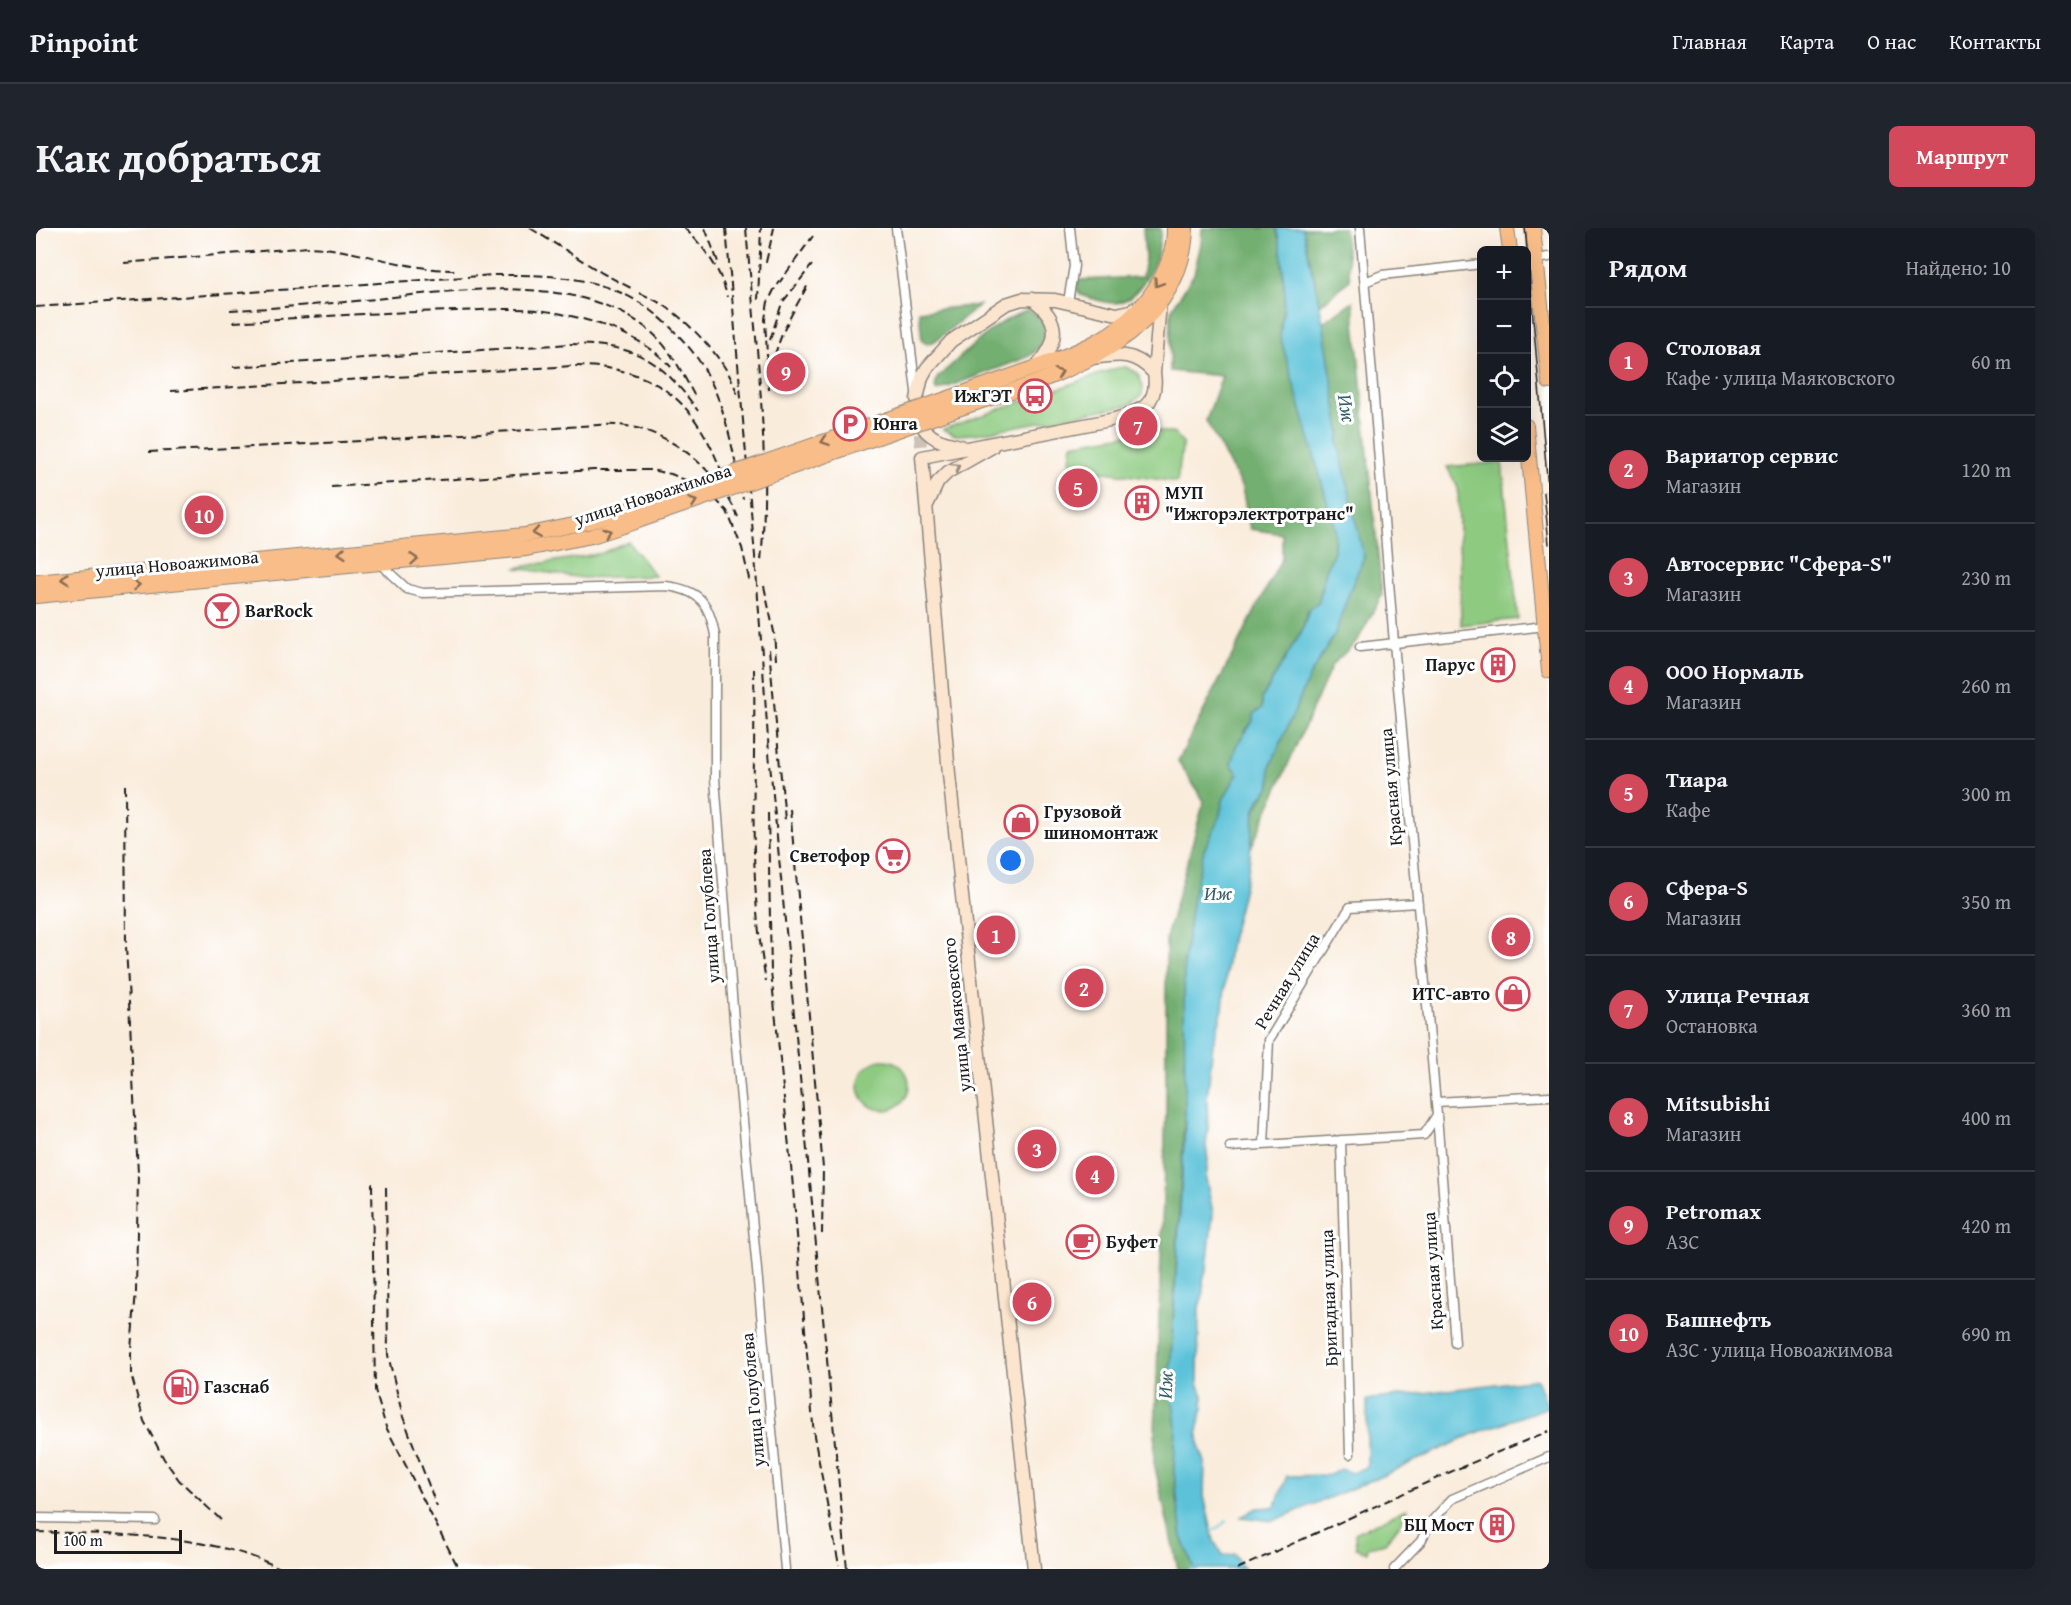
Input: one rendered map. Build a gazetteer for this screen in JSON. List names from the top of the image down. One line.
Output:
{"streets":{"main road":["улица Новоажимова","улица Маяковского"],"street":["Красная улица","улица Голублева","Речная улица","Бригадная улица"]},"crossings":[["улица Новоажимова","улица Голублева"],["Красная улица","Речная улица"]],"water":["Иж"],"places":{"bus stop":["ИжГЭТ"],"parking":["Юнга"],"building":["МУП \"Ижгорэлектротранс\"","Парус","БЦ Мост"],"bar":["BarRock"],"shop":["Грузовой шиномонтаж","ИТС-авто"],"supermarket":["Светофор"],"cafe":["Буфет"],"fuel station":["Газснаб"]},"scale_bar":"100 m","page":{"header":"Pinpoint","nav":["Главная","Карта","О нас","Контакты"],"title":"Как добраться","buttons":"Маршрут","heading":["Рядом","Найдено: 10"],"map_buttons":["+","−"],"list":[{"mark":"1","name":"Столовая","note":"Кафе · улица Маяковского","value":"60 m"},{"mark":"2","name":"Вариатор сервис","note":"Магазин","value":"120 m"},{"mark":"3","name":"Автосервис \"Сфера-S\"","note":"Магазин","value":"230 m"},{"mark":"4","name":"ООО Нормаль","note":"Магазин","value":"260 m"},{"mark":"5","name":"Тиара","note":"Кафе","value":"300 m"},{"mark":"6","name":"Сфера-S","note":"Магазин","value":"350 m"},{"mark":"7","name":"Улица Речная","note":"Остановка","value":"360 m"},{"mark":"8","name":"Mitsubishi","note":"Магазин","value":"400 m"},{"mark":"9","name":"Petromax","note":"АЗС","value":"420 m"},{"mark":"10","name":"Башнефть","note":"АЗС · улица Новоажимова","value":"690 m"}],"pins":["9","7","5","10","1","8","2","3","4","6"],"scale":"100 m"}}
